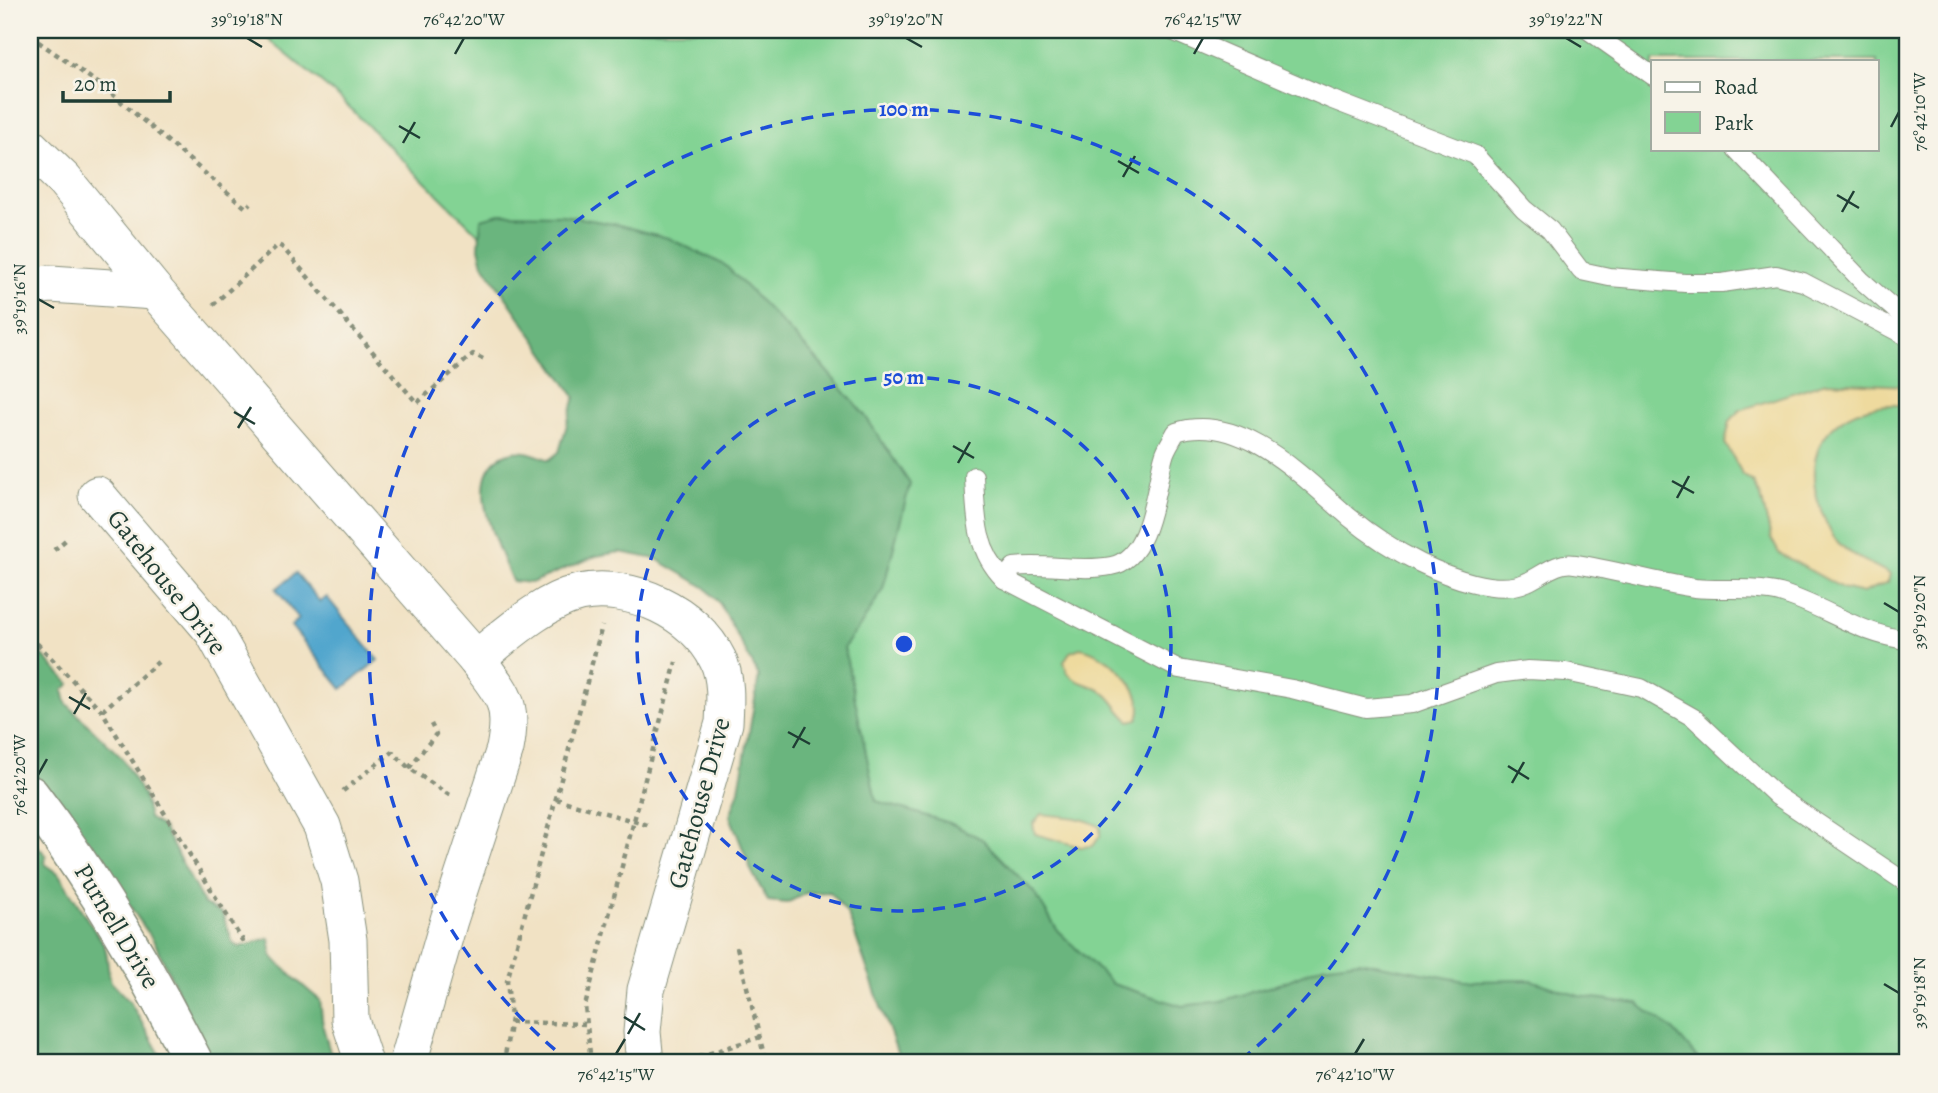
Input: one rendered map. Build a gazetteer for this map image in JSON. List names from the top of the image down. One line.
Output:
{"streets":{"street":["Gatehouse Drive","Purnell Drive"]},"legend":["Road","Park"],"scale_bar":"20 m","coordinates":["39°19'18\"N","76°42'20\"W","39°19'20\"N","76°42'15\"W","39°19'22\"N","76°42'10\"W","39°19'16\"N"],"rings":["100 m","50 m"]}
